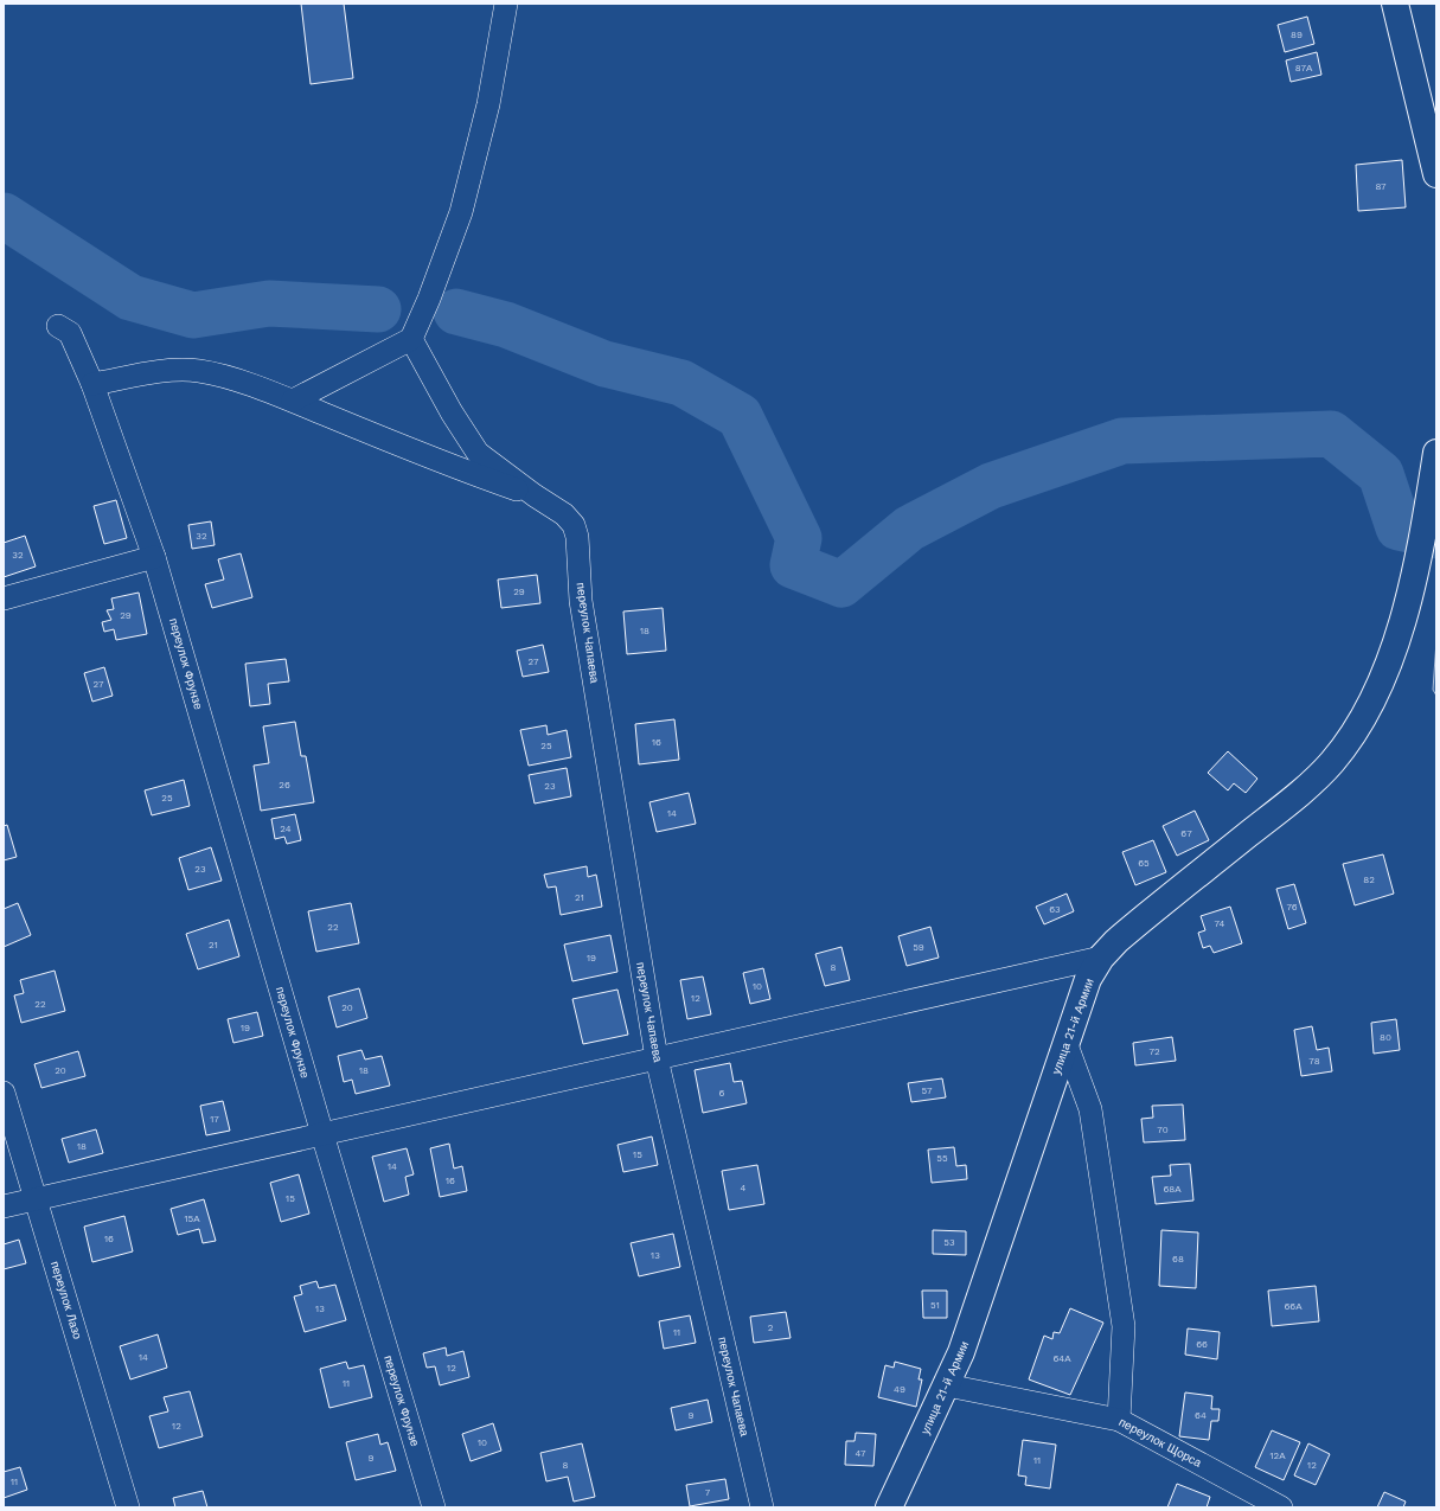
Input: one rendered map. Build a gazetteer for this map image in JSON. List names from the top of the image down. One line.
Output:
{"streets":{"main road":["улица 21-й Армии"],"street":["переулок Чапаева","переулок Фрунзе","переулок Лазо","переулок Щорса"]},"crossings":[["улица 21-й Армии","переулок Щорса"]],"house_numbers":["89","87А","87","32","32","29","29","18","27","27","16","25","26","23","25","14","24","67","65","23","82","21","76","63","74","22","21","59","19","8","10","12","22","20","19","80","72","78","20","18","57","6","17","70","18","15","55","14","16","4","68А","15","15А","16","53","13","68","51","66А","13","2","11","66","14","64А","12","11","49","9","64","12","10","47","12А","9","11","8","12","11","7"]}
